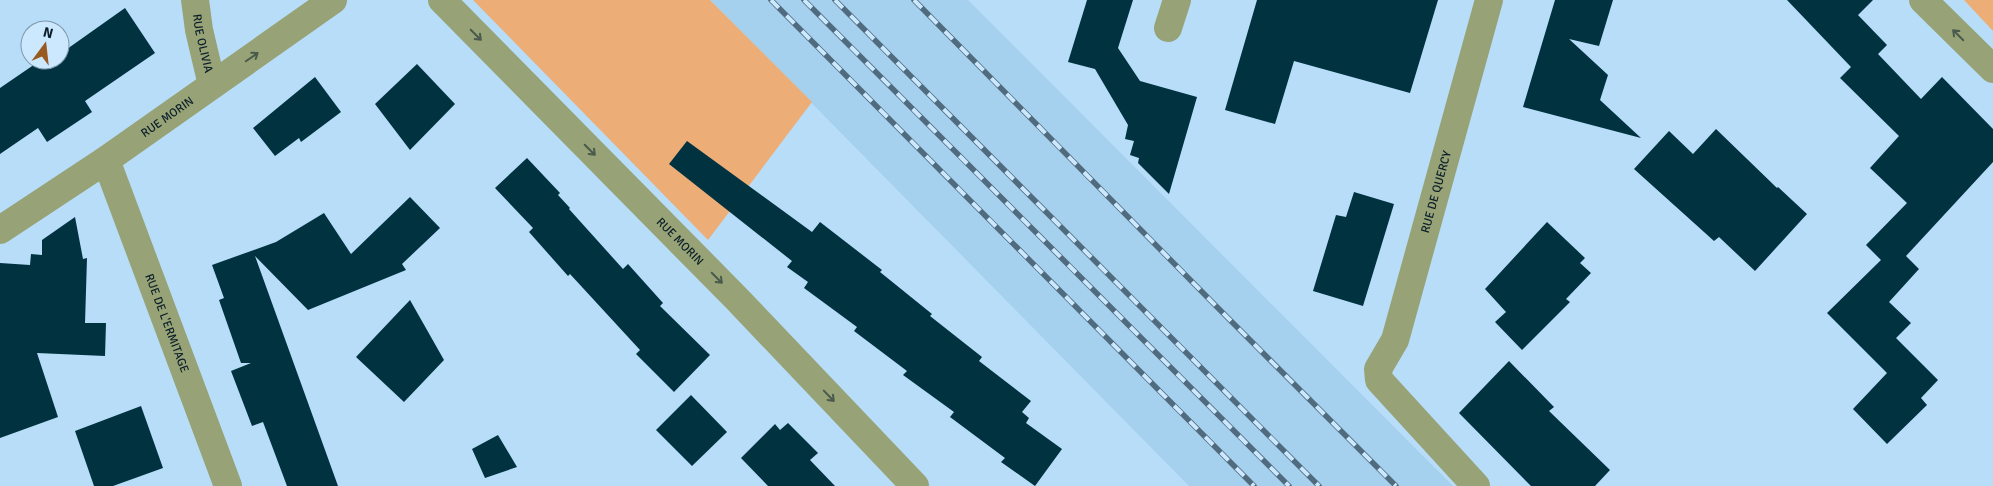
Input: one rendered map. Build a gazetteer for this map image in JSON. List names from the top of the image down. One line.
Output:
{"streets":{"street":["RUE OLIVIA","RUE MORIN","RUE DE QUERCY","RUE DE L'ERMITAGE"]},"crossings":[["RUE OLIVIA","RUE MORIN"],["RUE MORIN","RUE DE L'ERMITAGE"]],"one_way":["RUE MORIN"],"north":"top"}
